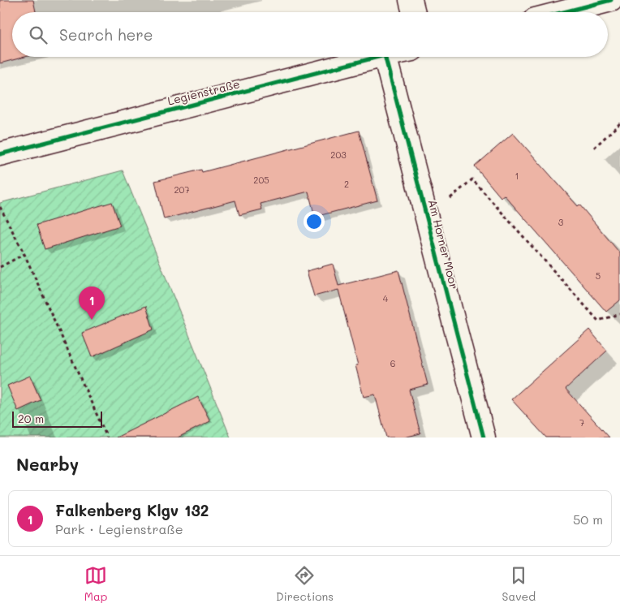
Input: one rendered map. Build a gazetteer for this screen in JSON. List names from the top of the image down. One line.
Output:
{"streets":{"street":["Legienstraße","Am Horner Moor"]},"house_numbers":["203","1","205","2","207","3","5","4","6","7"],"scale_bar":"20 m","page":{"search":"Search here","pins":"1","scale":"20 m","heading":"Nearby","list":[{"mark":"1","name":"Falkenberg Klgv 132","note":"Park · Legienstraße","value":"50 m"}],"nav":["Map","Directions","Saved"]}}
